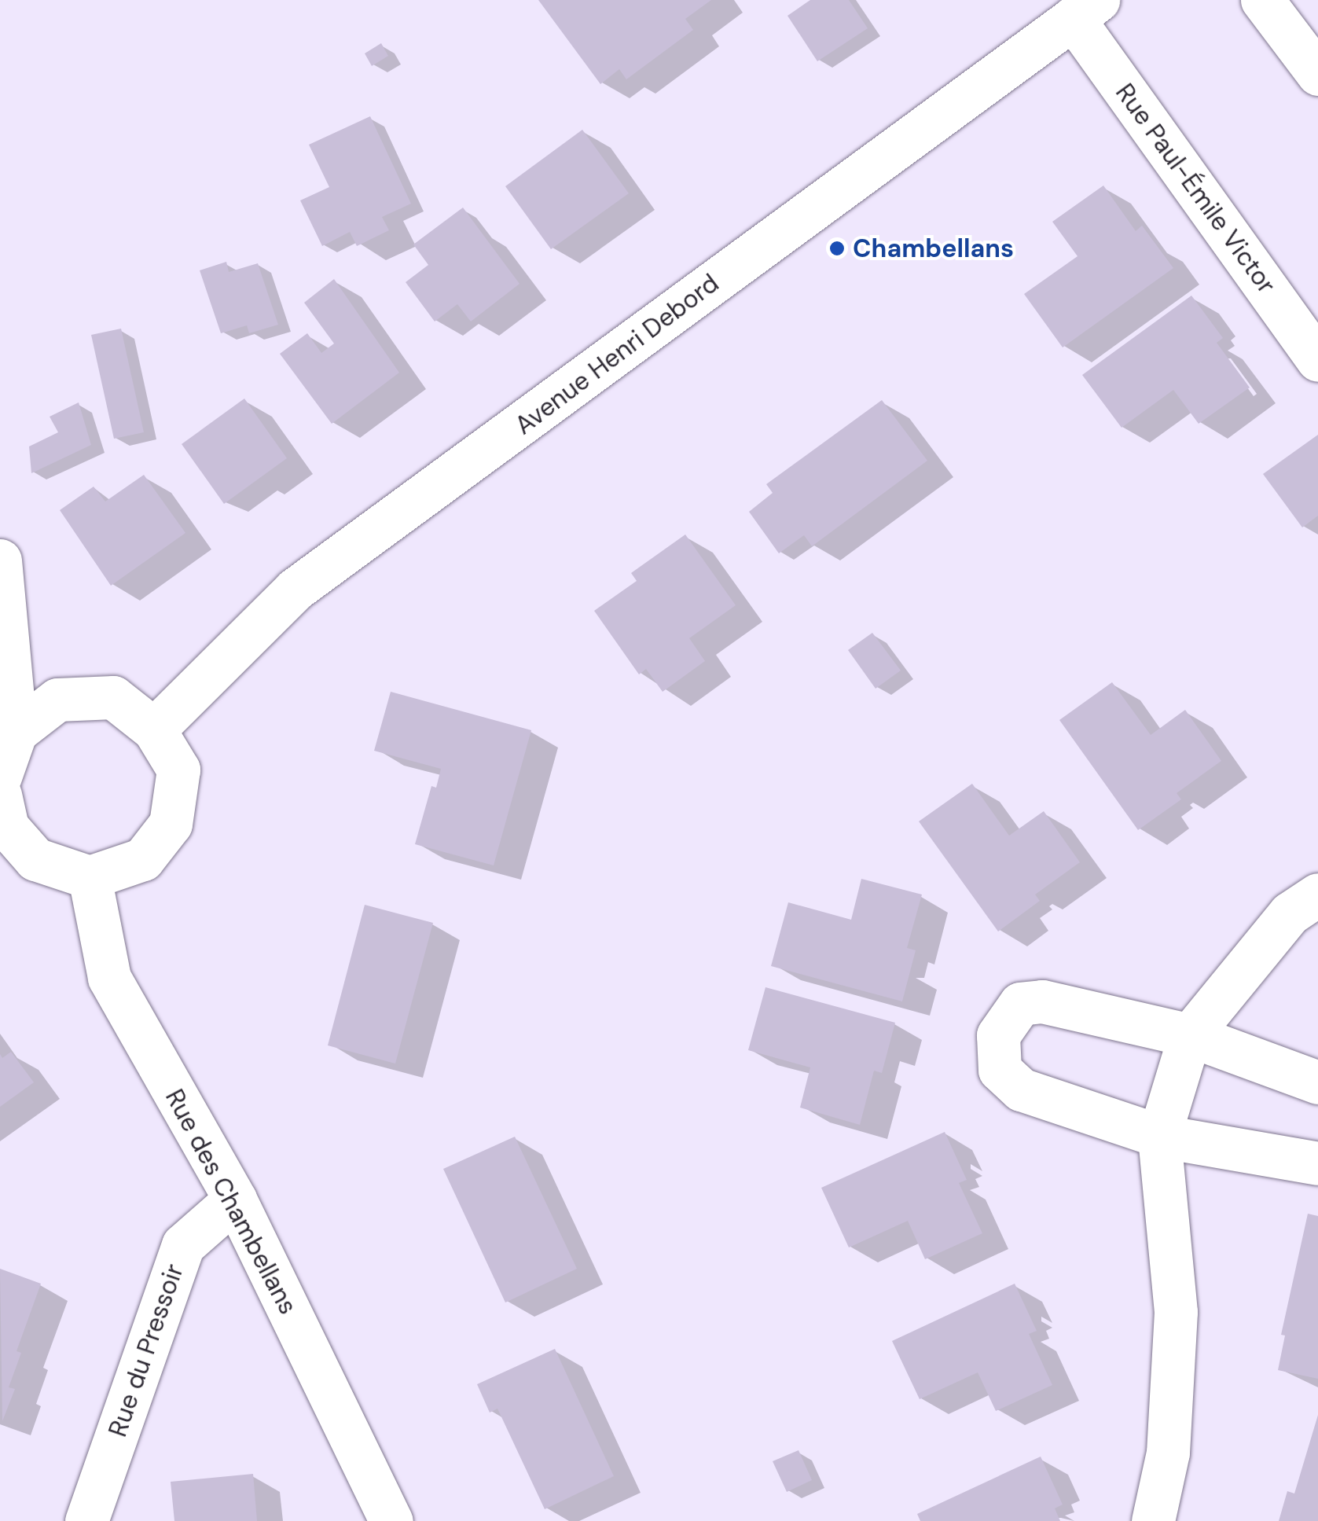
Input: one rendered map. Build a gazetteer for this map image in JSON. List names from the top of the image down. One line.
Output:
{"streets":{"street":["Rue Paul-Émile Victor","Avenue Henri Debord","Rue des Chambellans","Rue du Pressoir"]},"crossings":[["Rue Paul-Émile Victor","Avenue Henri Debord"],["Rue des Chambellans","Rue du Pressoir"]],"places":["Chambellans"]}
